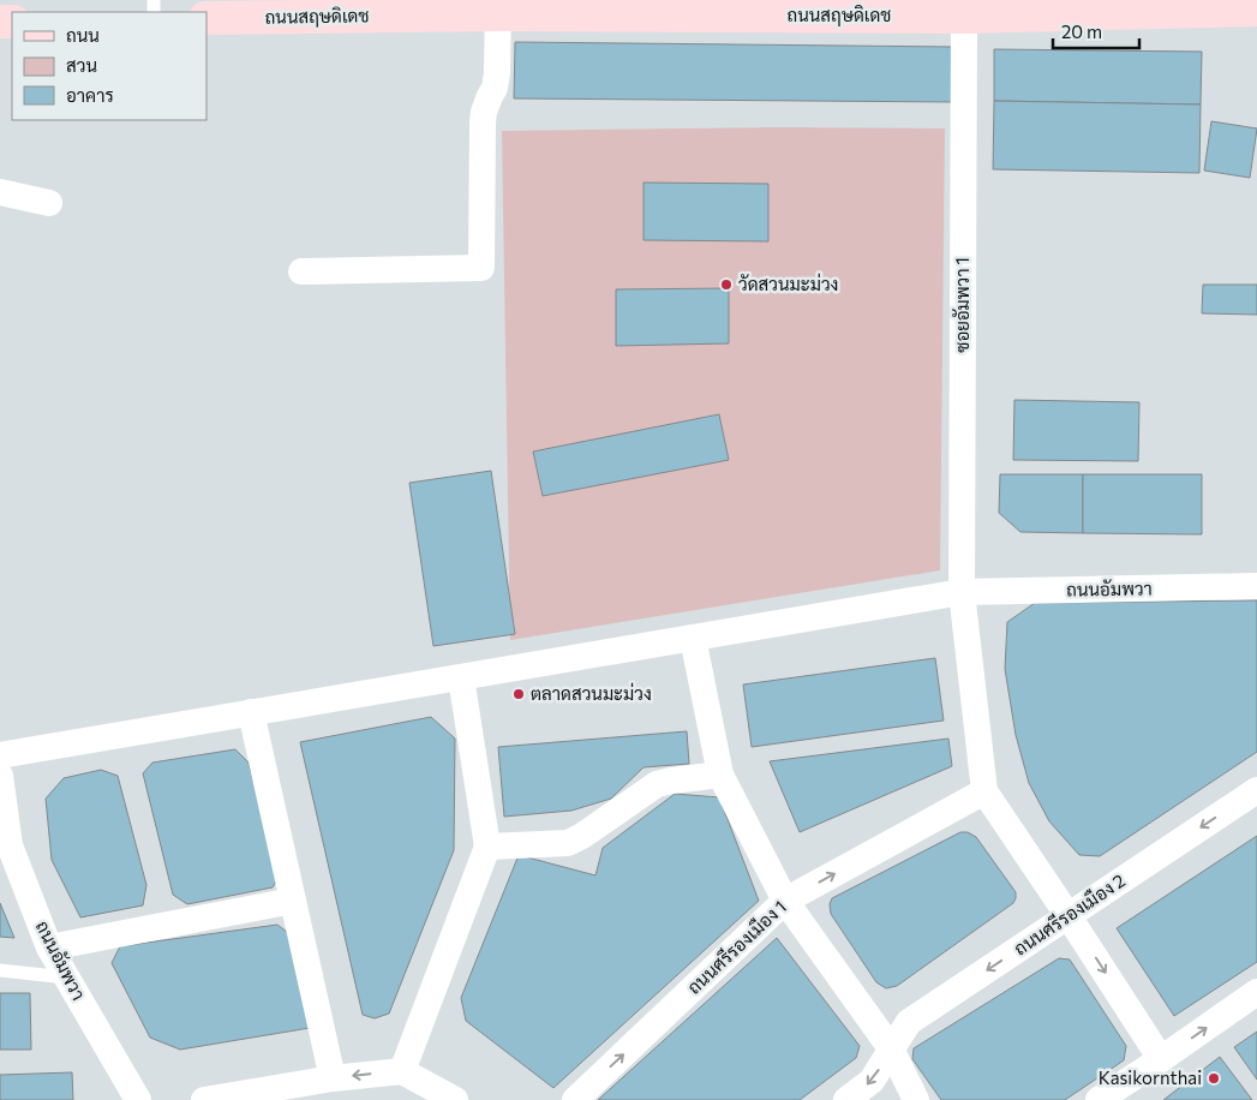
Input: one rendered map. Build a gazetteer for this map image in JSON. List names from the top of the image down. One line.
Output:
{"streets":{"street":["ถนนสฤษดิเดช","ซอยอัมพวา 1","ถนนอัมพวา","ถนนศรีรองเมือง 2","ถนนศรีรองเมือง 1"]},"crossings":[["ถนนสฤษดิเดช","ซอยอัมพวา 1"],["ซอยอัมพวา 1","ถนนอัมพวา"],["ซอยอัมพวา 1","ถนนศรีรองเมือง 1"]],"places":["วัดสวนมะม่วง","ตลาดสวนมะม่วง","Kasikornthai"],"legend":["ถนน","สวน","อาคาร"],"scale_bar":"20 m"}
